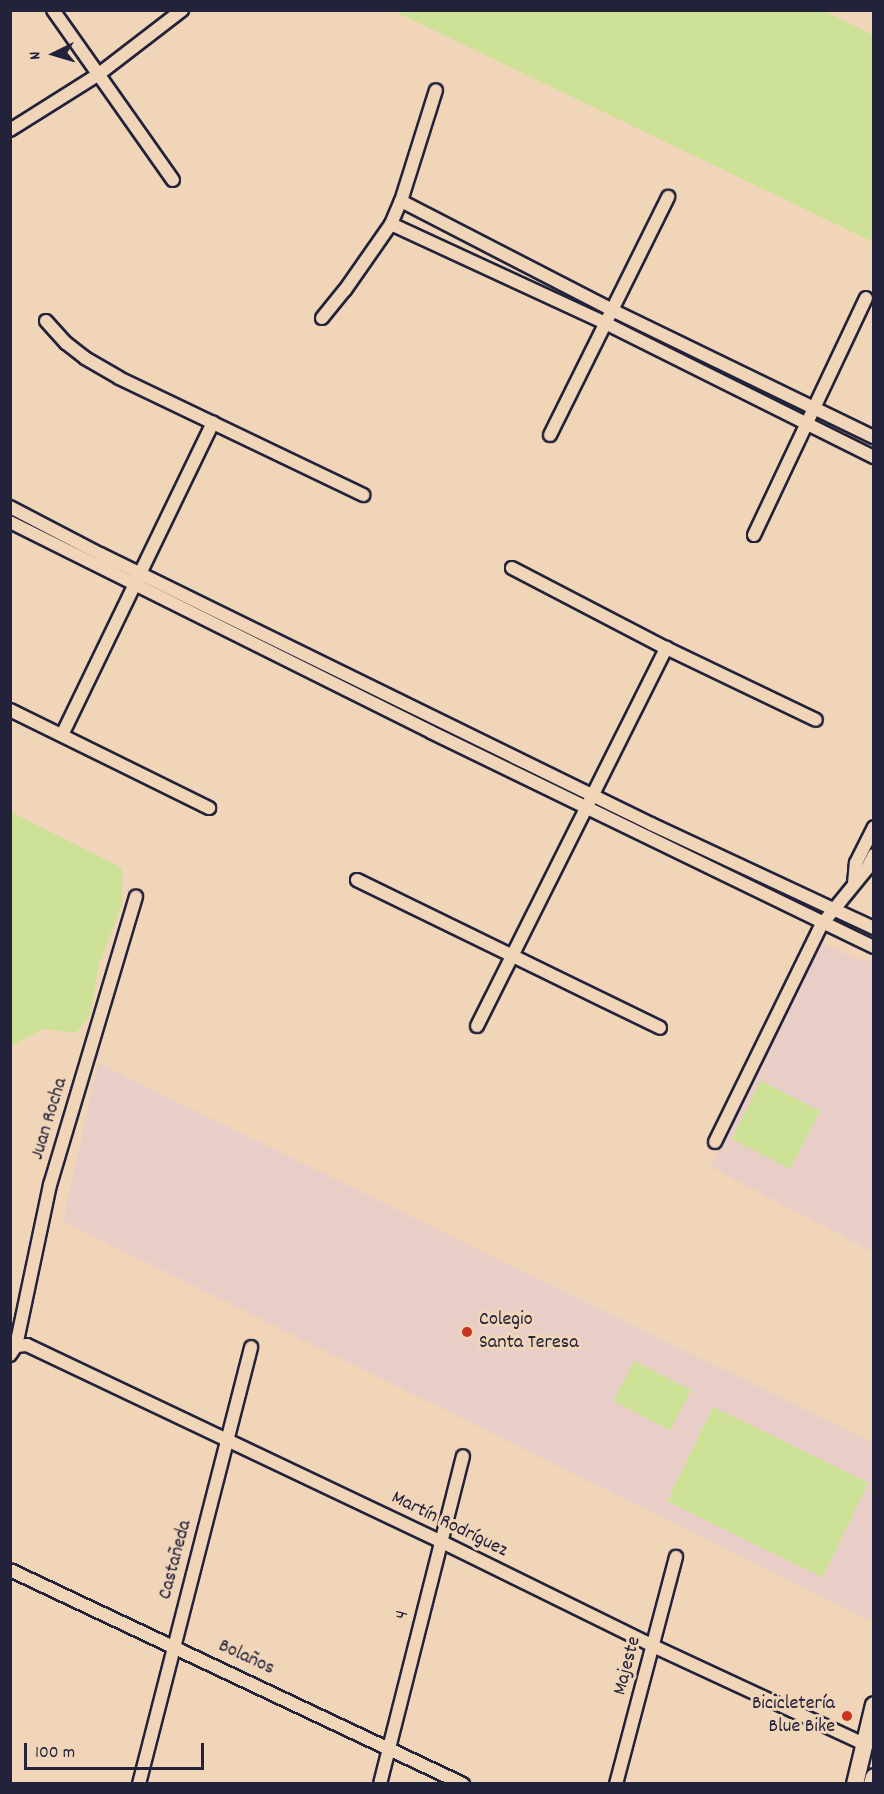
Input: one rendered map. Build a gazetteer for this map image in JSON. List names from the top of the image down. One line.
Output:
{"streets":{"street":["Juan Rocha","Martín Rodríguez","Castañeda","4","Bolaños","Majeste"]},"crossings":[["Juan Rocha","Martín Rodríguez"],["Martín Rodríguez","Castañeda"],["Martín Rodríguez","4"],["Martín Rodríguez","Majeste"],["Castañeda","Bolaños"],["4","Bolaños"]],"places":["Colegio Santa Teresa","Bicicletería Blue Bike"],"scale_bar":"100 m","north":"left"}
